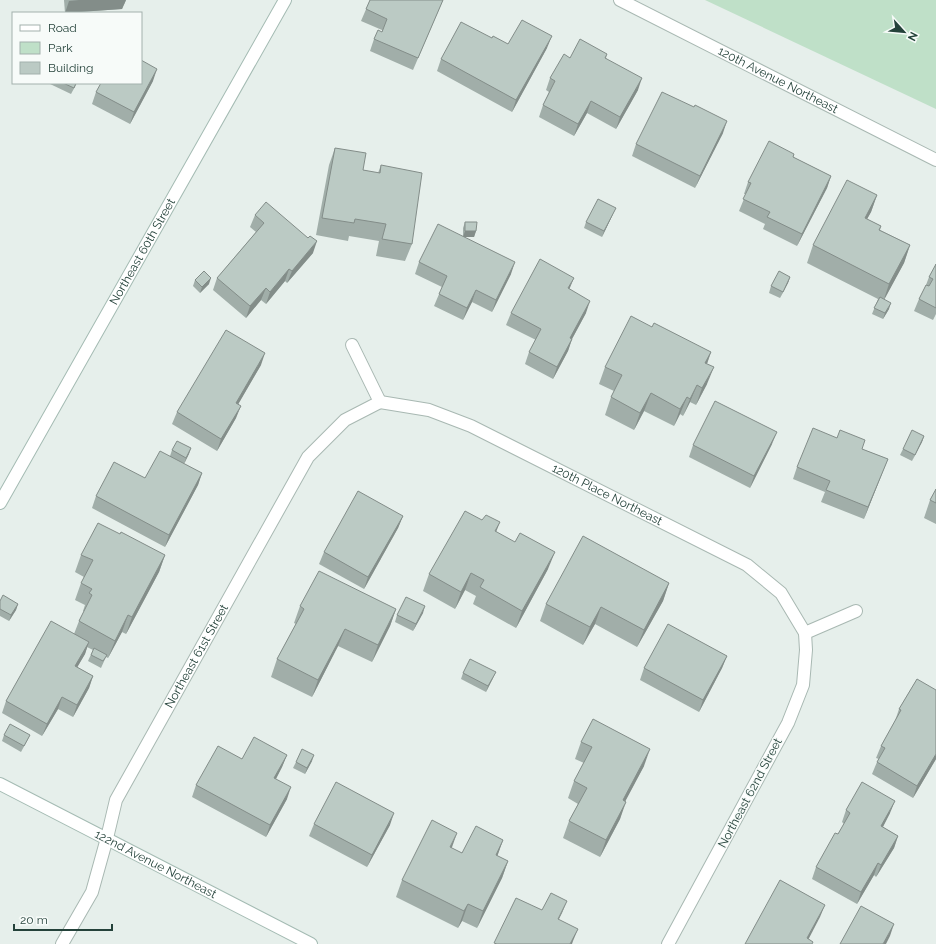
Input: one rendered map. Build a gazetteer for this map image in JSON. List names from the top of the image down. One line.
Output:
{"streets":{"street":["120th Avenue Northeast","Northeast 60th Street","120th Place Northeast","Northeast 61st Street","Northeast 62nd Street","122nd Avenue Northeast"]},"crossings":[["120th Place Northeast","Northeast 61st Street"],["120th Place Northeast","Northeast 62nd Street"],["Northeast 61st Street","122nd Avenue Northeast"]],"legend":["Road","Park","Building"],"scale_bar":"20 m","north":"bottom right"}
